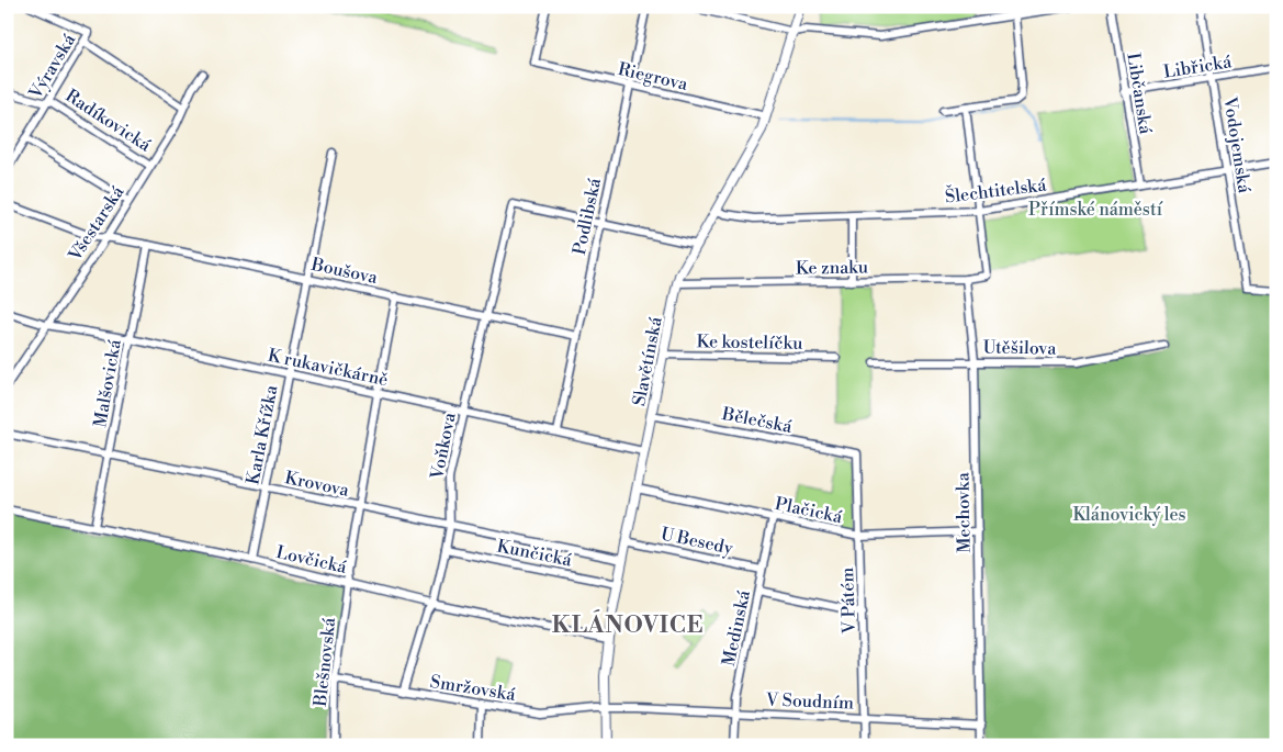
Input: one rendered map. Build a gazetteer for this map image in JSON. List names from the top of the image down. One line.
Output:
{"streets":{"street":["Výravská","Libřická","Riegrova","Libčanská","Radíkovická","Vodojemská","Šlechtitelská","Podlibská","Všestarská","Ke znaku","Boušova","Ke kostelíčku","Utěšilova","Slavětínská","K rukavičkárně","Malšovická","Bělečská","Karla Křížka","Voňkova","Krovova","Plačická","Mechovka","U Besedy","Kunčická","Lovčická","V Pátém","Medinská","Blešnovská","Smržovská","V Soudním"]},"crossings":[["Výravská","Radíkovická"],["Libřická","Libčanská"],["Libřická","Vodojemská"],["Riegrova","Podlibská"],["Riegrova","Slavětínská"],["Libčanská","Šlechtitelská"],["Radíkovická","Všestarská"],["Vodojemská","Šlechtitelská"],["Šlechtitelská","Ke znaku"],["Šlechtitelská","Slavětínská"],["Podlibská","Boušova"],["Podlibská","K rukavičkárně"],["Podlibská","Voňkova"],["Všestarská","Boušova"],["Všestarská","K rukavičkárně"],["Ke znaku","Slavětínská"],["Ke znaku","Mechovka"],["Boušova","Malšovická"],["Boušova","Karla Křížka"],["Boušova","Voňkova"],["Boušova","Blešnovská"],["Ke kostelíčku","Slavětínská"],["Utěšilova","Mechovka"],["Slavětínská","K rukavičkárně"],["Slavětínská","Bělečská"],["Slavětínská","Krovova"],["Slavětínská","Plačická"],["Slavětínská","U Besedy"],["Slavětínská","Kunčická"],["Slavětínská","Lovčická"],["Slavětínská","Smržovská"],["K rukavičkárně","Malšovická"],["K rukavičkárně","Karla Křížka"],["K rukavičkárně","Voňkova"],["K rukavičkárně","Blešnovská"],["Malšovická","Krovova"],["Malšovická","Lovčická"],["Bělečská","V Pátém"],["Karla Křížka","Krovova"],["Karla Křížka","Lovčická"],["Voňkova","Krovova"],["Voňkova","Kunčická"],["Voňkova","Lovčická"],["Voňkova","Smržovská"],["Krovova","Blešnovská"],["Plačická","Mechovka"],["Plačická","V Pátém"],["Plačická","Medinská"],["Mechovka","V Soudním"],["U Besedy","Medinská"],["Lovčická","Blešnovská"],["V Pátém","V Soudním"],["Medinská","V Soudním"],["Blešnovská","Smržovská"],["Smržovská","V Soudním"]],"districts":["KLÁNOVICE"],"parks":["Přímské náměstí","Klánovický les"]}
